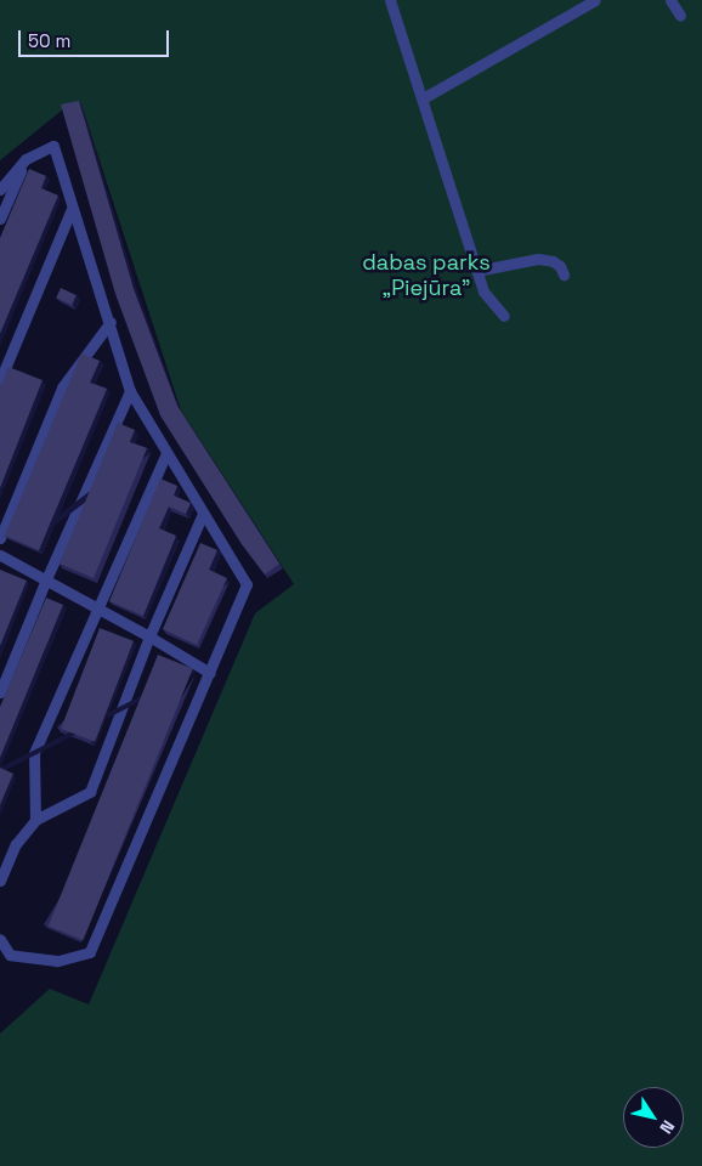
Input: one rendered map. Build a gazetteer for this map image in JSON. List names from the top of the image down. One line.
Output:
{"parks":["dabas parks „Piejūra”"],"scale_bar":"50 m","north":"bottom right"}
